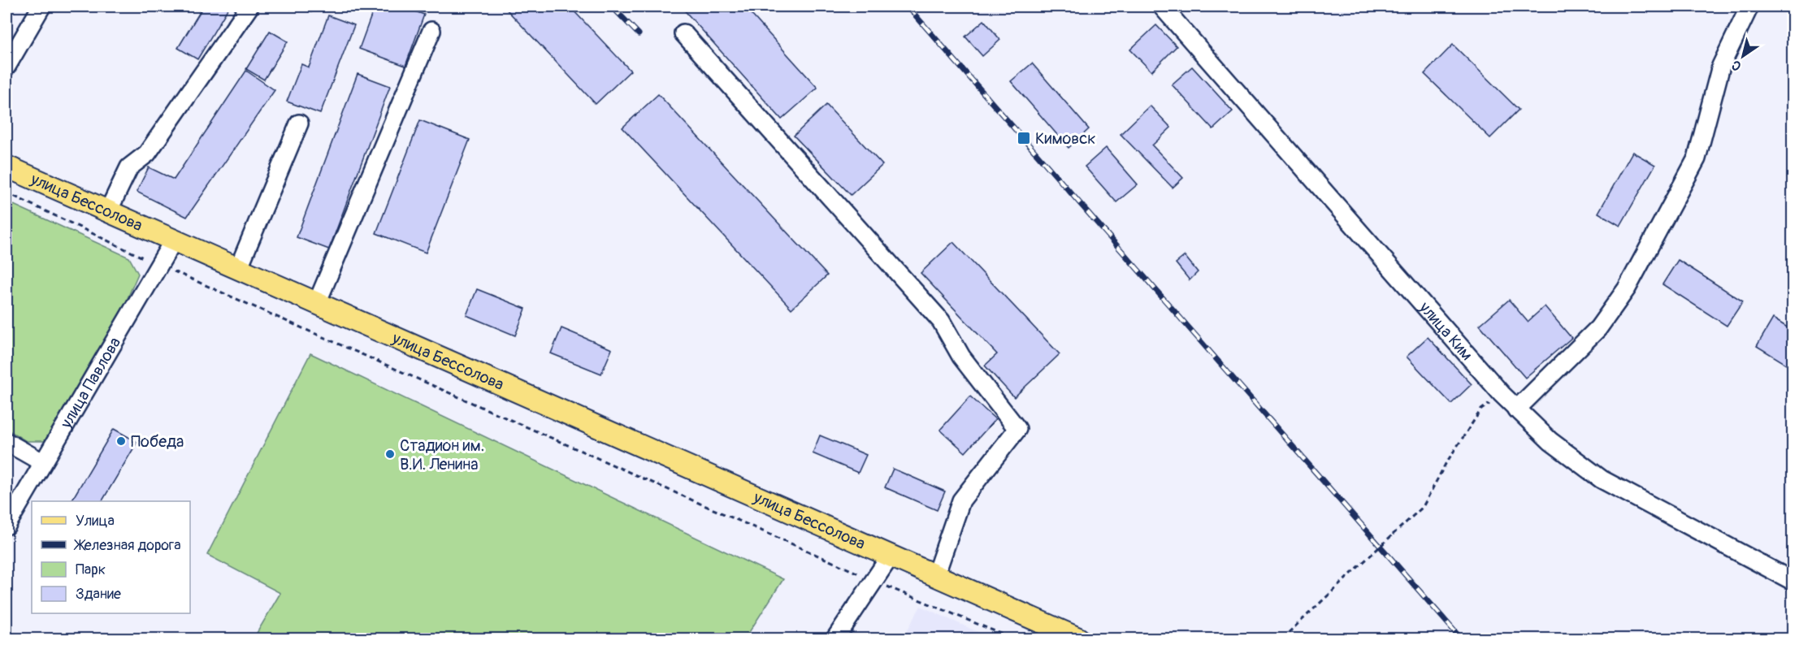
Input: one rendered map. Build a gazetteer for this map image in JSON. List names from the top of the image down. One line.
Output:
{"streets":{"main road":["улица Бессолова"],"street":["улица Ким","улица Павлова"]},"crossings":[["улица Бессолова","улица Павлова"]],"places":{"transit":["Кимовск"],"other":["Победа","Стадион им. В.И. Ленина"]},"legend":["Улица","Железная дорога","Парк","Здание"],"north":"bottom left"}
